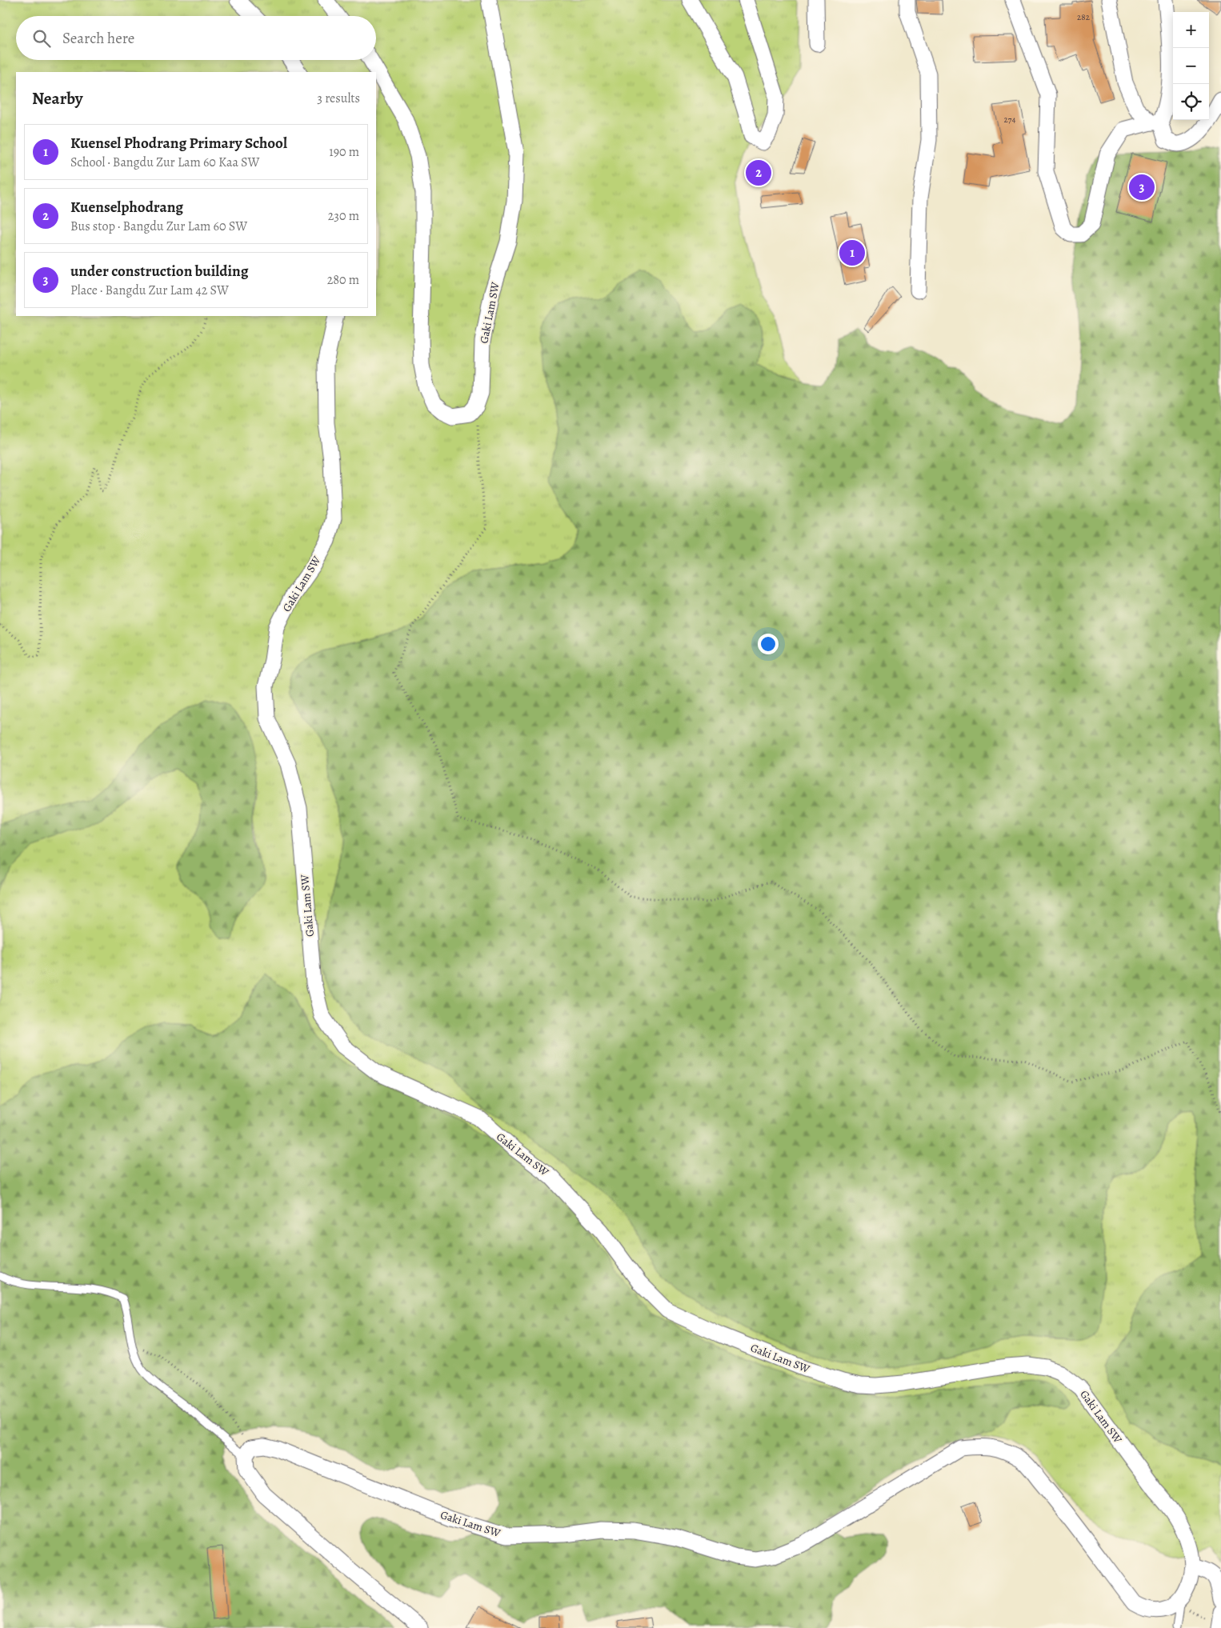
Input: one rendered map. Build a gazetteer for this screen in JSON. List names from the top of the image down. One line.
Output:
{"streets":{"street":["Gaki Lam SW"]},"house_numbers":["282","274"],"page":{"map_buttons":["+","−"],"search":"Search here","heading":["Nearby","3 results"],"list":[{"mark":"1","name":"Kuensel Phodrang Primary School","note":"School · Bangdu Zur Lam 60 Kaa SW","value":"190 m"},{"mark":"2","name":"Kuenselphodrang","note":"Bus stop · Bangdu Zur Lam 60 SW","value":"230 m"},{"mark":"3","name":"under construction building","note":"Place · Bangdu Zur Lam 42 SW","value":"280 m"}],"pins":["2","3","1"]}}
